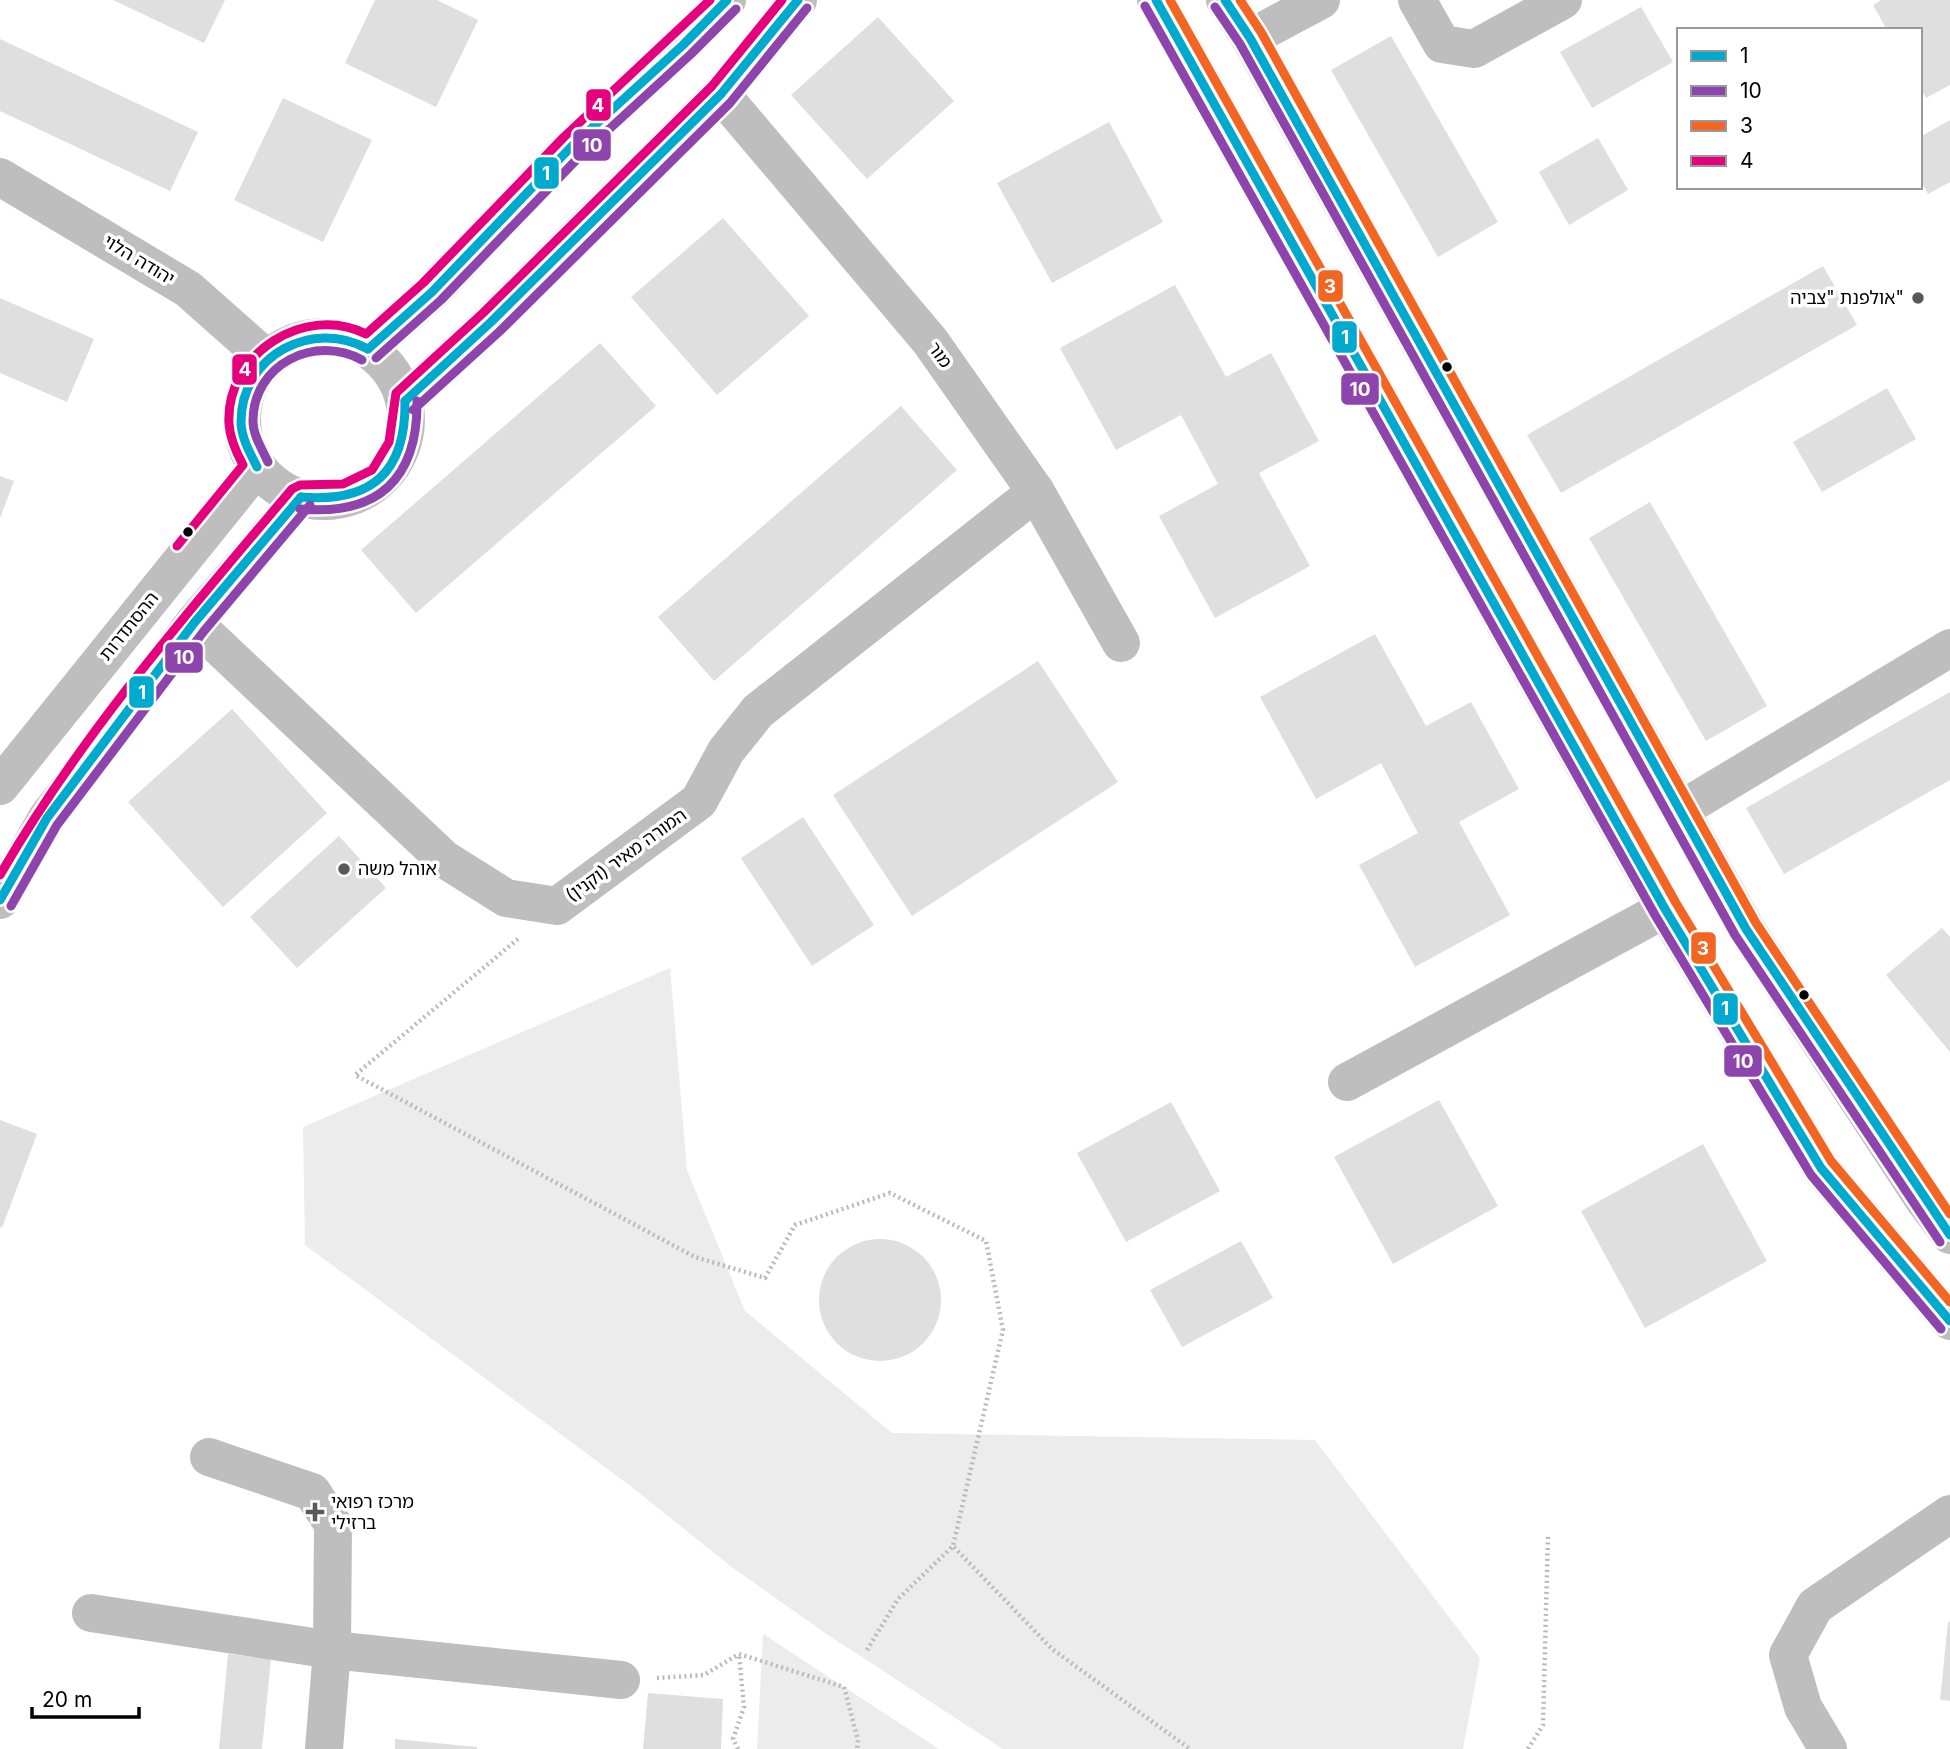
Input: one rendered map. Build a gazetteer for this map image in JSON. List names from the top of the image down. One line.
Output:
{"streets":{"street":["יהודה הלוי","מור","ההסתדרות","המורה מאיר (וקנין)"]},"crossings":[["יהודה הלוי","ההסתדרות"],["מור","המורה מאיר (וקנין)"]],"places":{"other":["אולפנת \"צביה\"","אוהל משה"],"health":["מרכז רפואי ברזילי"]},"lines":["transit line 1","transit line 3","transit line 4","transit line 10"],"legend":["1","10","3","4"],"scale_bar":"20 m"}
